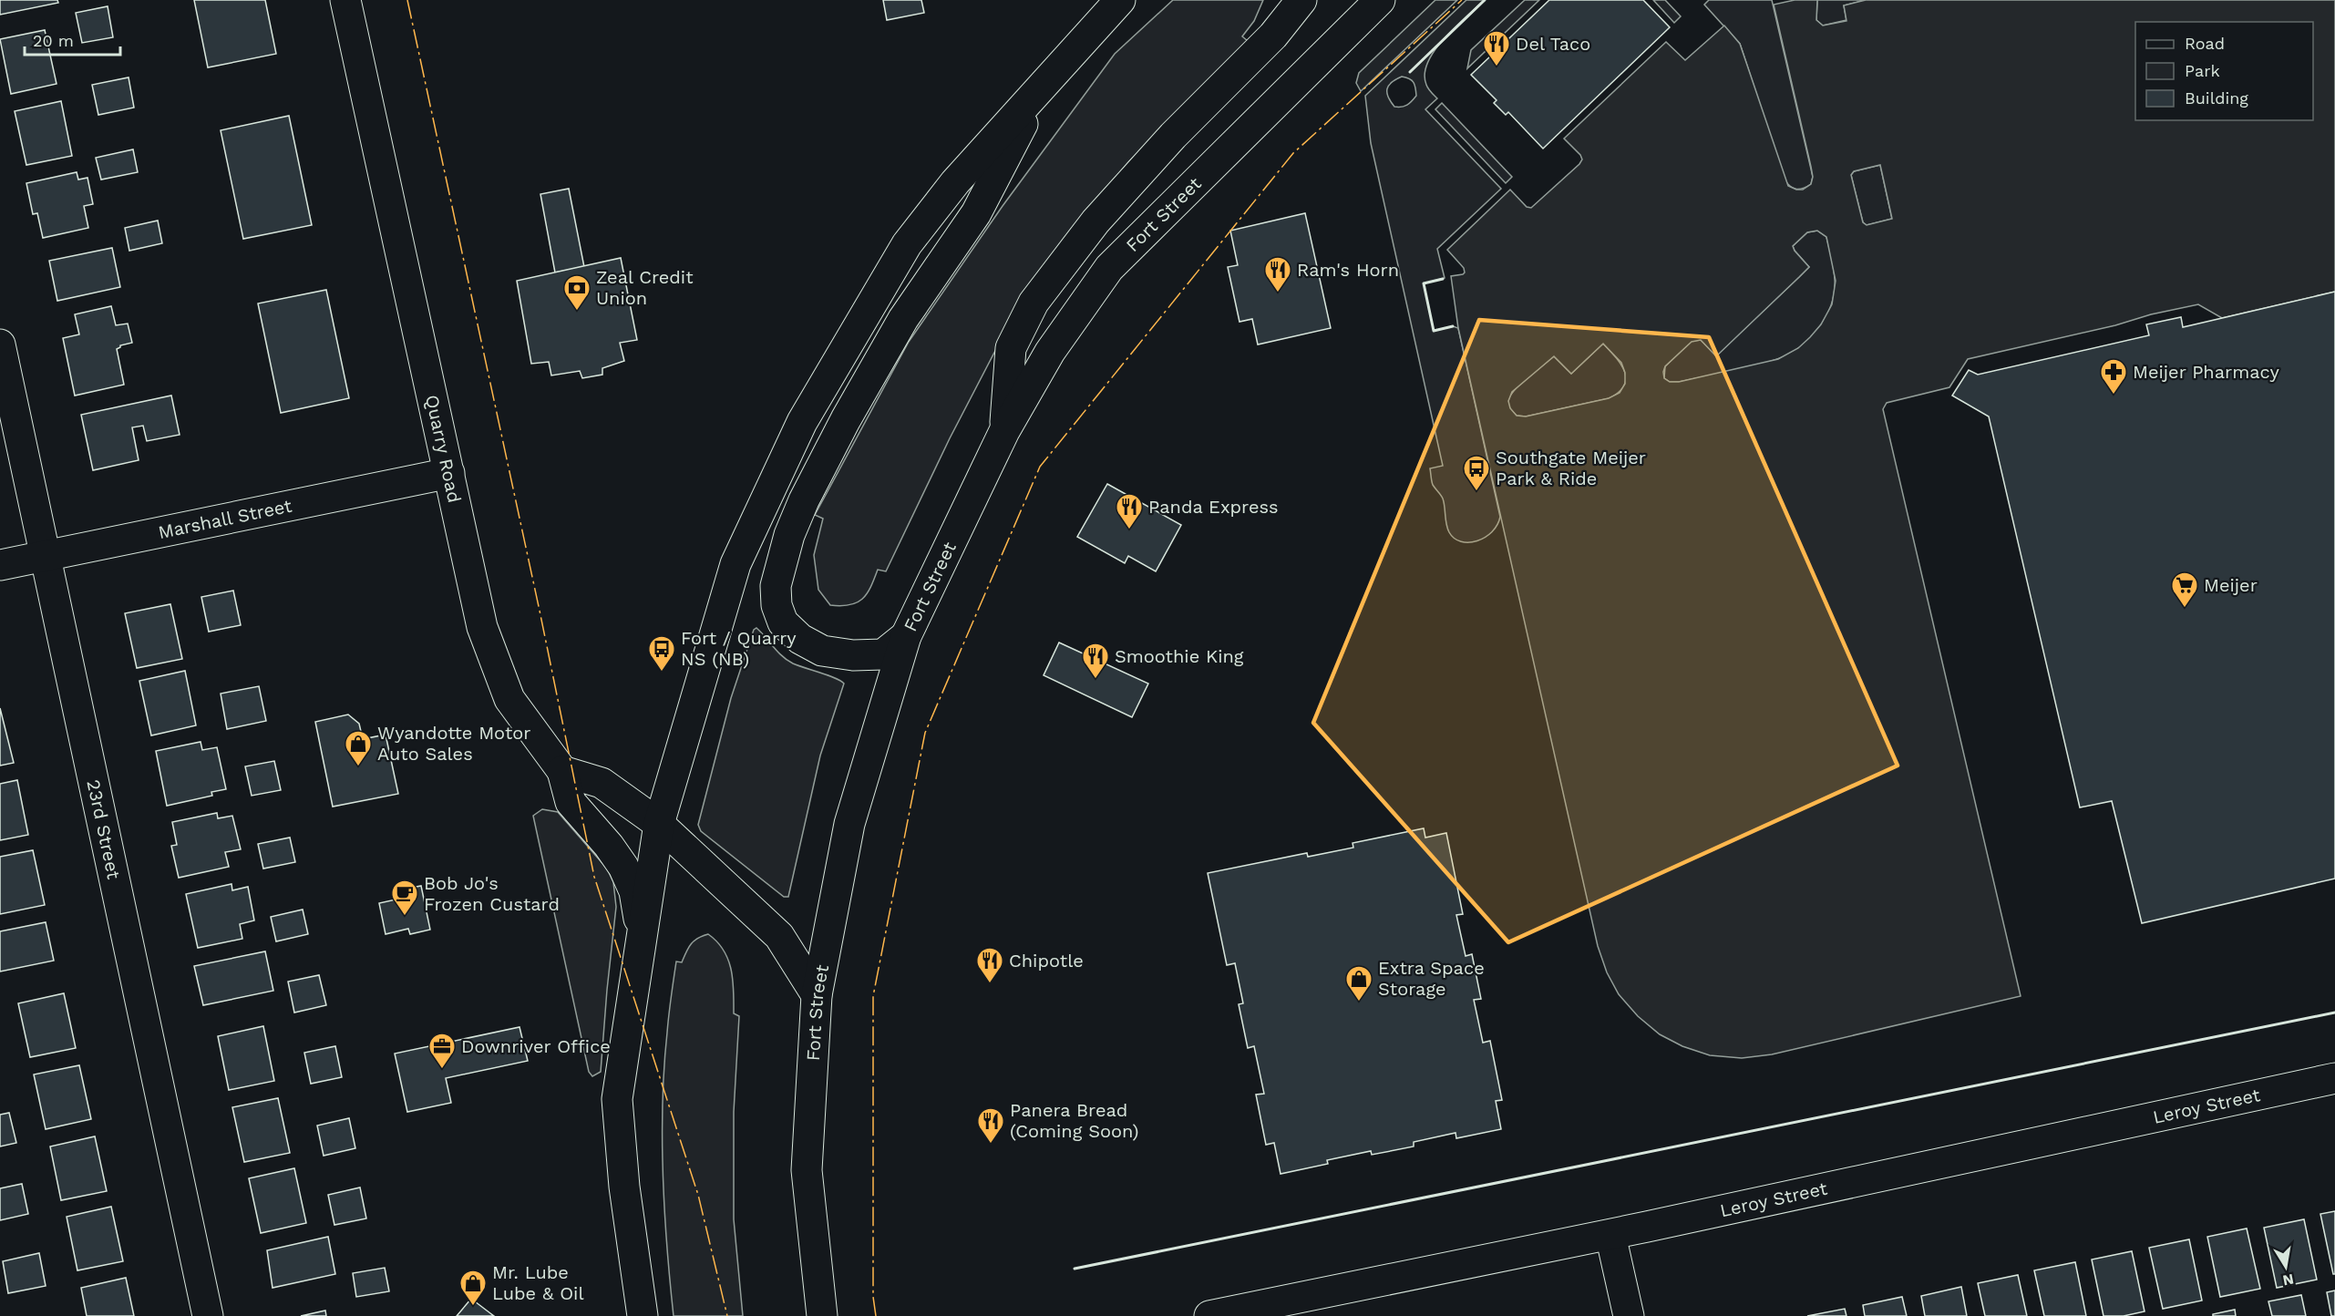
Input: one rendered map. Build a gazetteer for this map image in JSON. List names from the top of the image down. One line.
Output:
{"streets":{"main road":["Fort Street","Quarry Road","Marshall Street","23rd Street","Leroy Street"]},"crossings":[["Quarry Road","Marshall Street"],["Marshall Street","23rd Street"]],"places":{"restaurant":["Del Taco","Ram's Horn","Panda Express","Smoothie King","Chipotle","Panera Bread (Coming Soon)"],"bank":["Zeal Credit Union"],"pharmacy":["Meijer Pharmacy"],"bus stop":["Southgate Meijer Park & Ride","Fort / Quarry NS (NB)"],"supermarket":["Meijer"],"shop":["Wyandotte Motor Auto Sales","Extra Space Storage","Mr. Lube Lube & Oil"],"cafe":["Bob Jo's Frozen Custard"],"office":["Downriver Office"]},"legend":["Road","Park","Building"],"scale_bar":"20 m","north":"bottom"}
